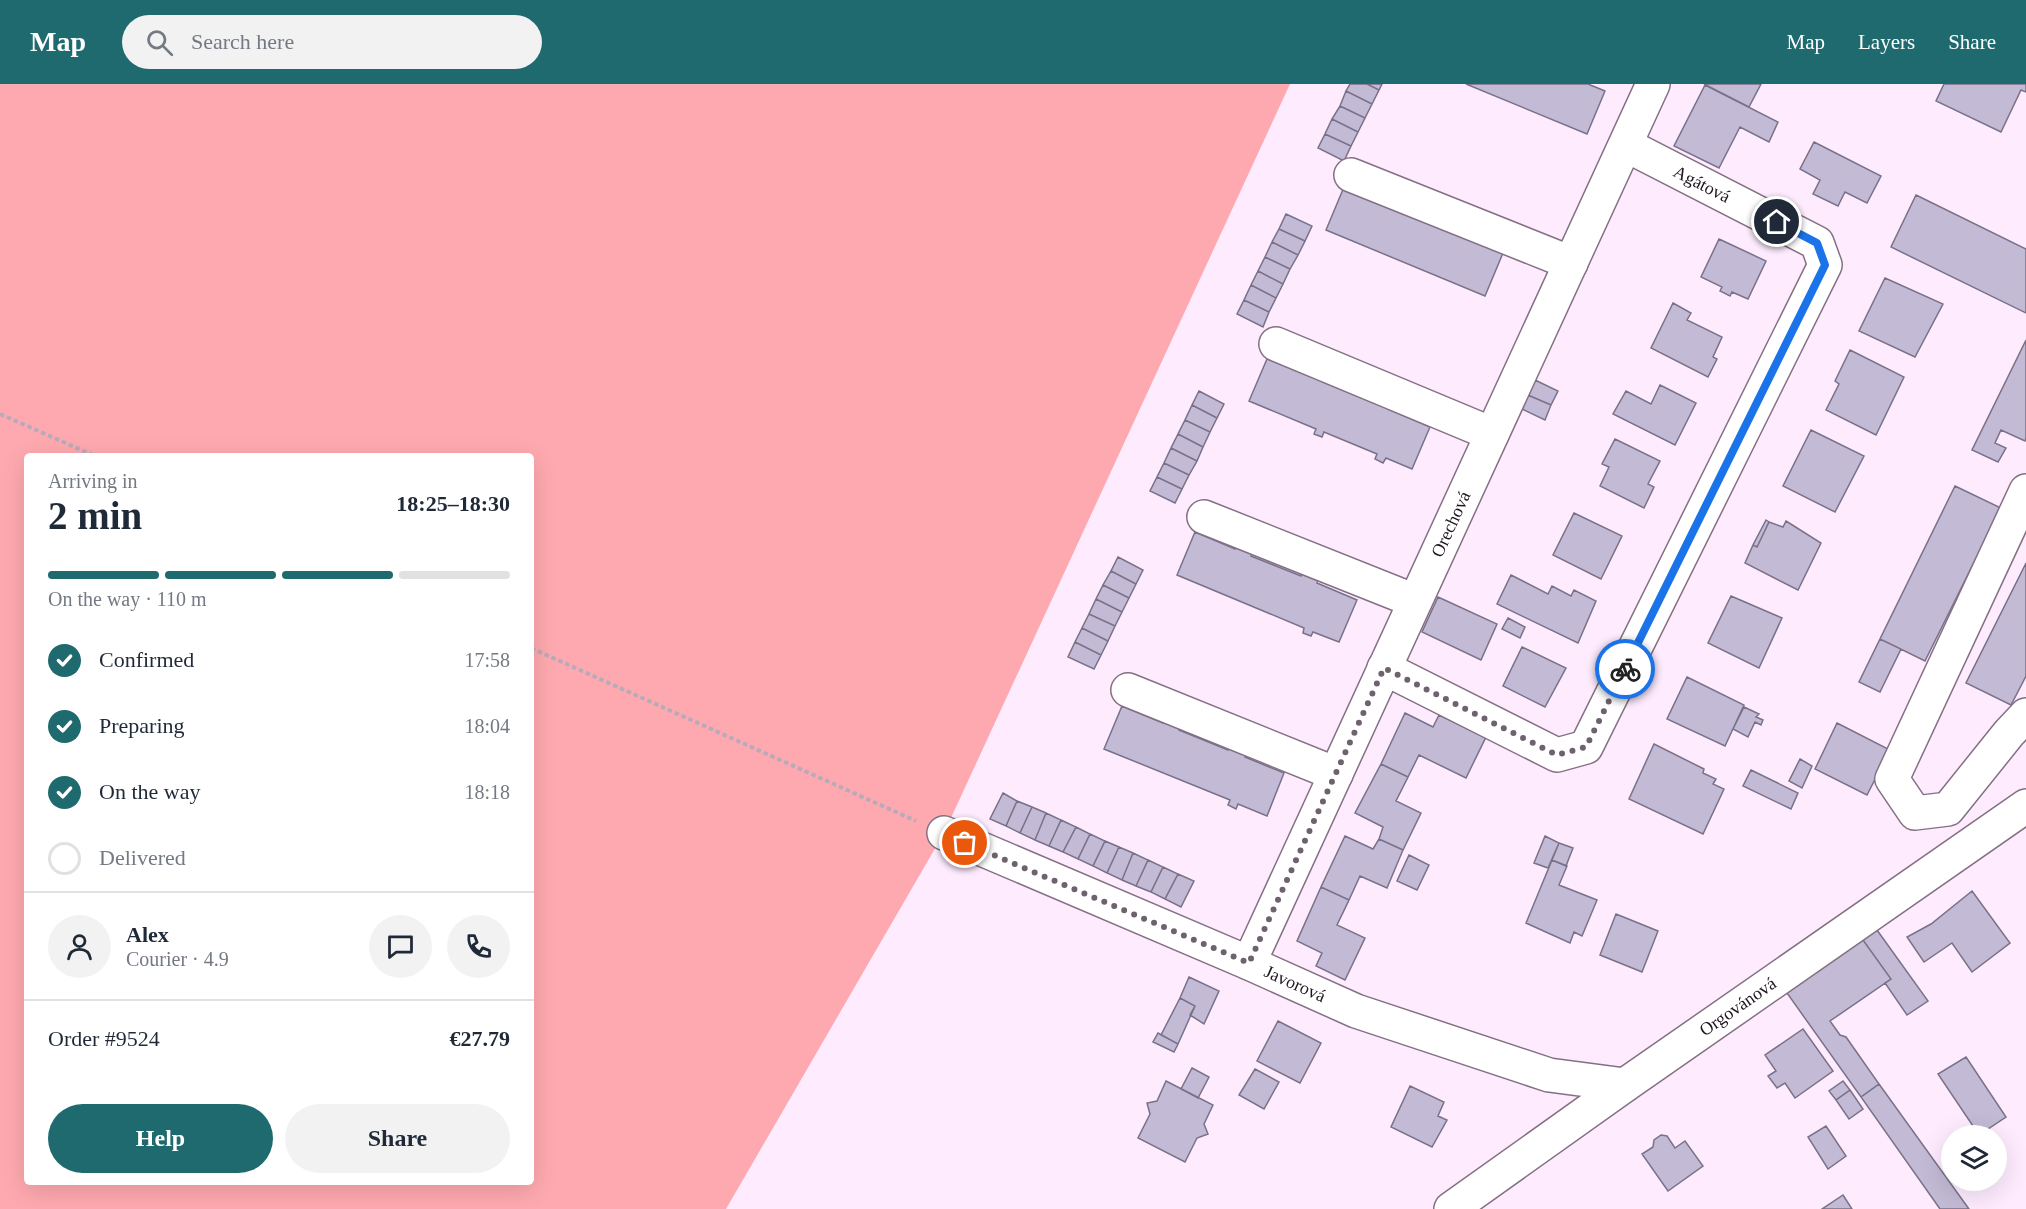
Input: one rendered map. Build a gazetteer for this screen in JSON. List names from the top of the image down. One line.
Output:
{"streets":{"street":["Agátová","Orechová","Javorová","Orgovánová"]},"crossings":[["Agátová","Orechová"],["Orechová","Javorová"],["Javorová","Orgovánová"]],"page":{"header":"Map","search":"Search here","nav":["Map","Layers","Share"],"heading":["2 min","Arriving in","18:25–18:30"],"panel":["Alex","Courier · 4.9","Order #9524","€27.79"],"bar":"On the way · 110 m","list":[["Confirmed","17:58"],["Preparing","18:04"],["On the way","18:18"],"Delivered"],"buttons":["Help","Share"]}}
